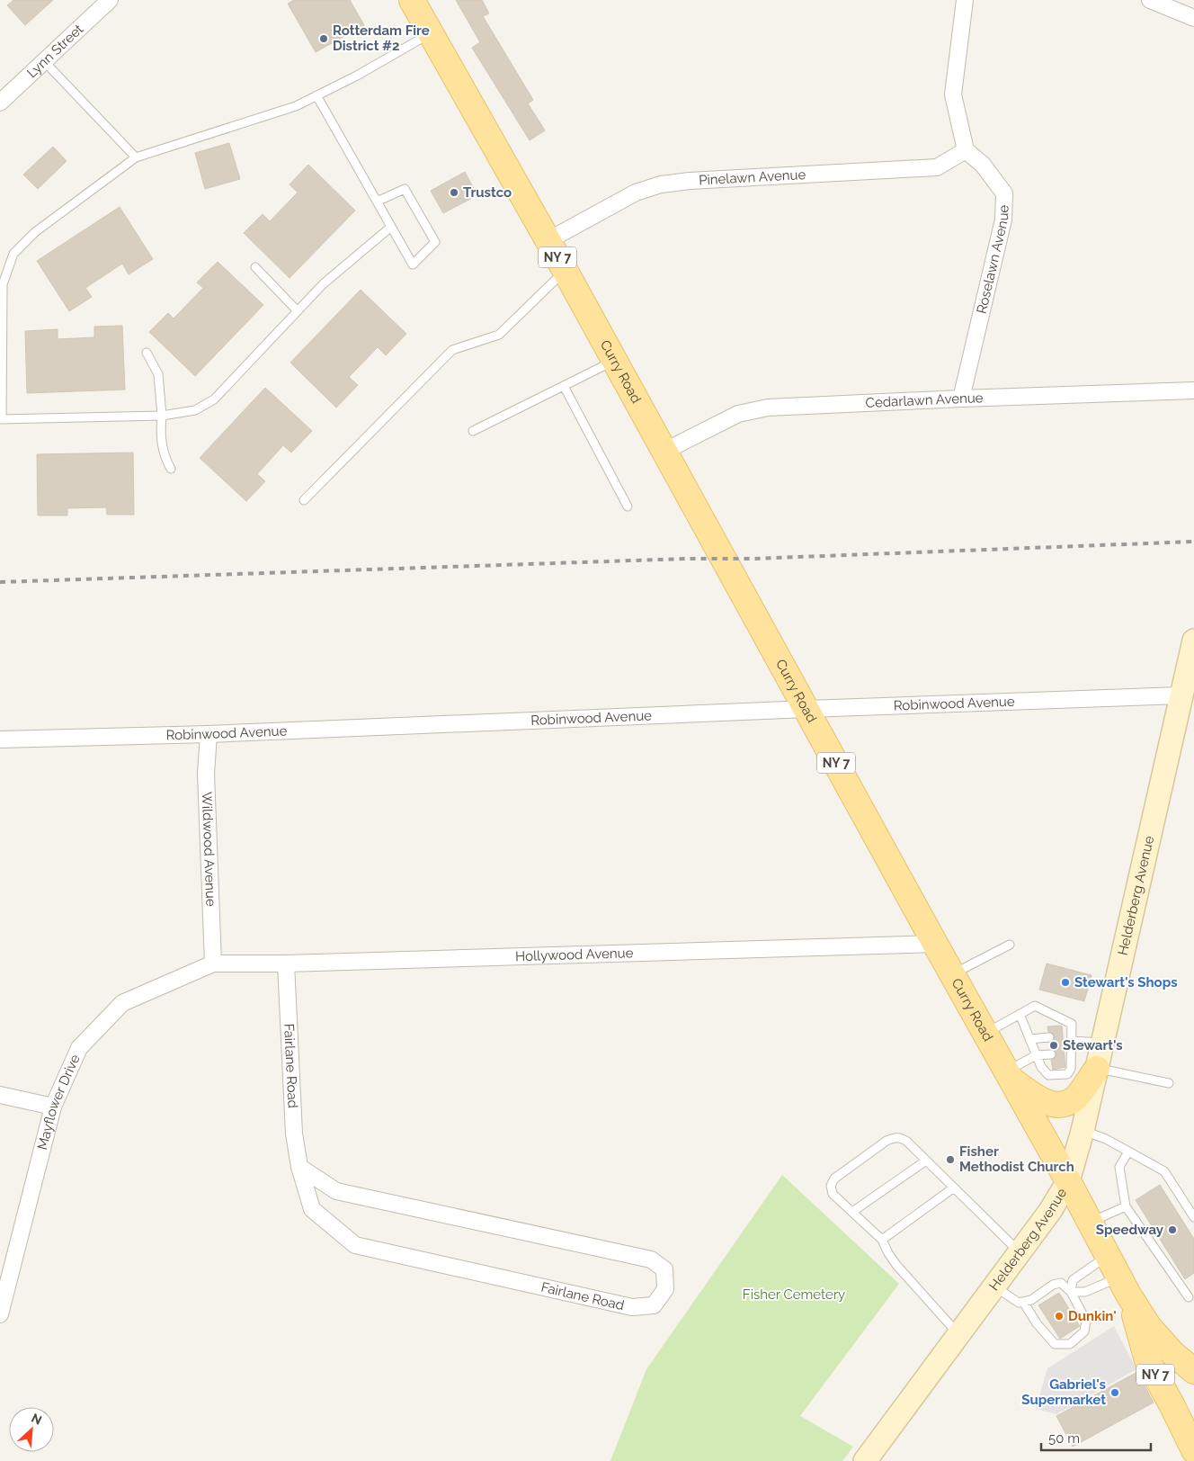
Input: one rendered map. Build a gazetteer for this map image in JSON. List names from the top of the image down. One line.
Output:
{"streets":{"main road":["NY 7","Curry Road"],"street":["Lynn Street","Pinelawn Avenue","Roselawn Avenue","Cedarlawn Avenue","Robinwood Avenue","Wildwood Avenue","Helderberg Avenue","Hollywood Avenue","Fairlane Road","Mayflower Drive"]},"crossings":[["Pinelawn Avenue","Roselawn Avenue"],["Pinelawn Avenue","Curry Road"],["NY 7","Curry Road"],["Roselawn Avenue","Cedarlawn Avenue"],["Curry Road","Cedarlawn Avenue"],["Curry Road","Robinwood Avenue"],["Curry Road","Helderberg Avenue"],["Curry Road","Hollywood Avenue"],["Robinwood Avenue","Wildwood Avenue"],["Robinwood Avenue","Helderberg Avenue"],["Wildwood Avenue","Hollywood Avenue"],["Wildwood Avenue","Mayflower Drive"],["Hollywood Avenue","Fairlane Road"],["Hollywood Avenue","Mayflower Drive"]],"parks":["Fisher Cemetery"],"places":["Rotterdam Fire District #2","Trustco","Stewart's Shops","Stewart's","Fisher Methodist Church","Speedway","Dunkin'","Gabriel's Supermarket"],"scale_bar":"50 m","north":"top right"}
